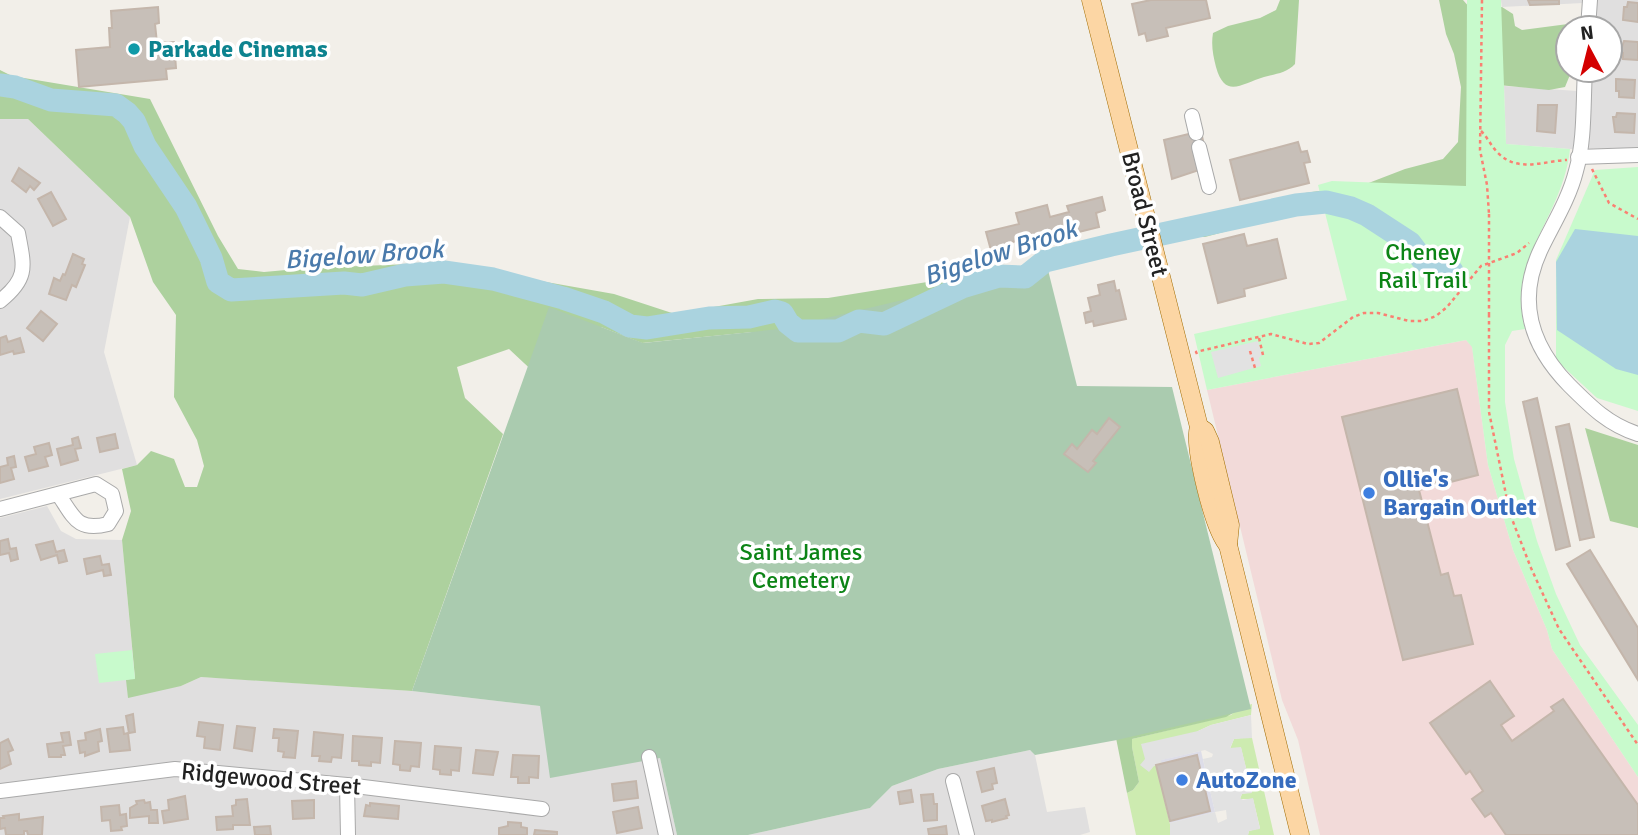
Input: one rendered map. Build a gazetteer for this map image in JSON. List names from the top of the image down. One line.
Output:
{"streets":{"main road":["Broad Street"],"street":["Ridgewood Street"]},"water":["Bigelow Brook"],"parks":["Cheney Rail Trail","Saint James Cemetery"],"places":["Parkade Cinemas","Ollie's Bargain Outlet","AutoZone"],"north":"top"}
